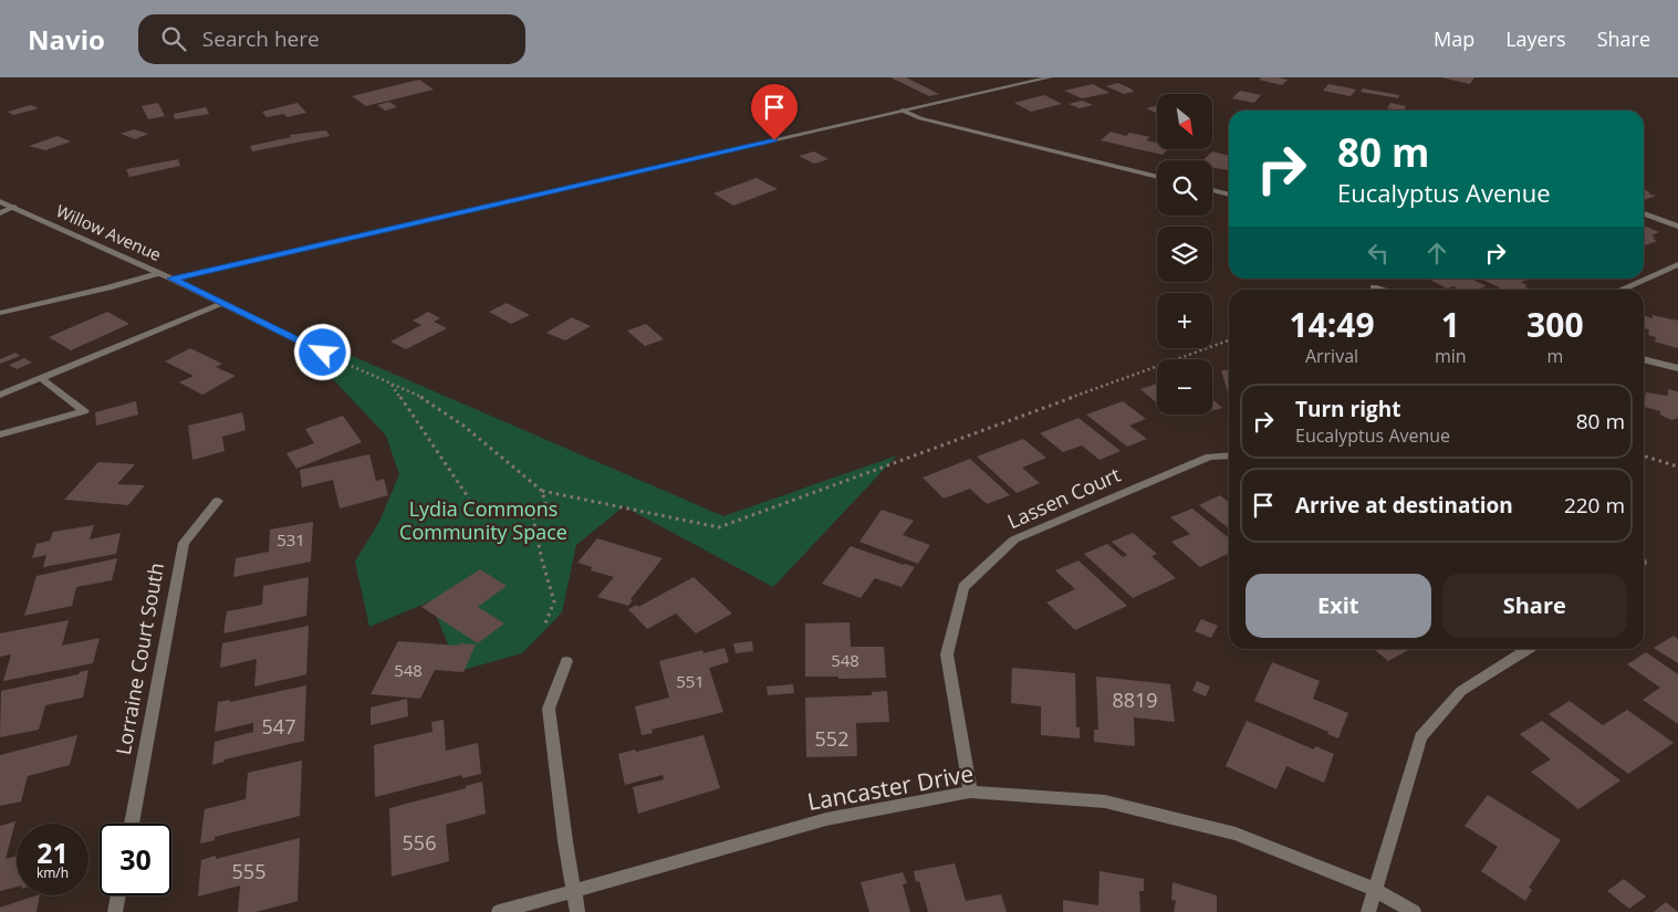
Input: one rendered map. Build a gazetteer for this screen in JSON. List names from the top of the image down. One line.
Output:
{"streets":{"street":["Willow Avenue","Lassen Court","Lorraine Court South","Lancaster Drive"]},"crossings":[["Lassen Court","Lancaster Drive"]],"parks":["Lydia Commons Community Space"],"house_numbers":["531","548","548","551","8819","547","552","556","555"],"north":"bottom right","page":{"header":"Navio","search":"Search here","nav":["Map","Layers","Share"],"map_buttons":["+","−"],"turn":["80 m","Eucalyptus Avenue"],"eta":["14:49","Arrival","1","min","300","m"],"list":[{"name":"Turn right","note":"Eucalyptus Avenue","value":"80 m"},{"name":"Arrive at destination","value":"220 m"}],"buttons":["Exit","Share"],"speed":"21 km/h","limit":"30"}}
